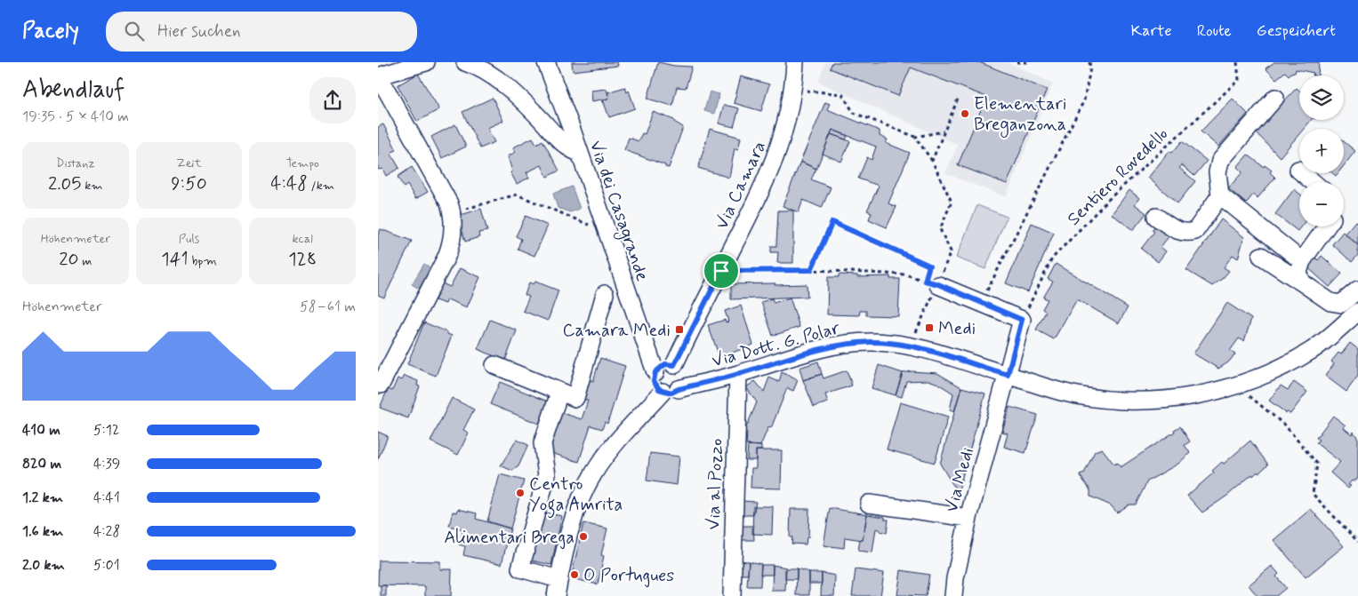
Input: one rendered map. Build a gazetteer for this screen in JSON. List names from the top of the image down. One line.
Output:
{"streets":{"street":["Via Camara","Via dei Casagrande","Via Dott. G. Polar","Via Medi","Via al Pozzo"],"path":["Sentiero Rovedello"]},"crossings":[["Sentiero Rovedello","Via Medi"],["Via Camara","Via dei Casagrande"],["Via Camara","Via Dott. G. Polar"],["Via dei Casagrande","Via Dott. G. Polar"],["Via Dott. G. Polar","Via Medi"],["Via Dott. G. Polar","Via al Pozzo"]],"places":{"other":["Elementari Breganzona","Centro Yoga Amrita","Alimentari Brega","O Portugues"],"transit":["Medi","Camara Medi"]},"page":{"header":"Pacely","search":"Hier suchen","nav":["Karte","Route","Gespeichert"],"heading":["Abendlauf","19:35 · 5 × 410 m"],"map_buttons":["+","−"],"stats":[["Distanz","2.05 km"],["Zeit","9:50"],["Tempo","4:48 /km"],["Höhenmeter","20 m"],["Puls","141 bpm"],["kcal","128"]],"chart":["Höhenmeter","58–61 m"],"list":[{"name":"410 m","note":"5:12"},{"name":"820 m","note":"4:39"},{"name":"1.2 km","note":"4:41"},{"name":"1.6 km","note":"4:28"},{"name":"2.0 km","note":"5:01"}]}}
